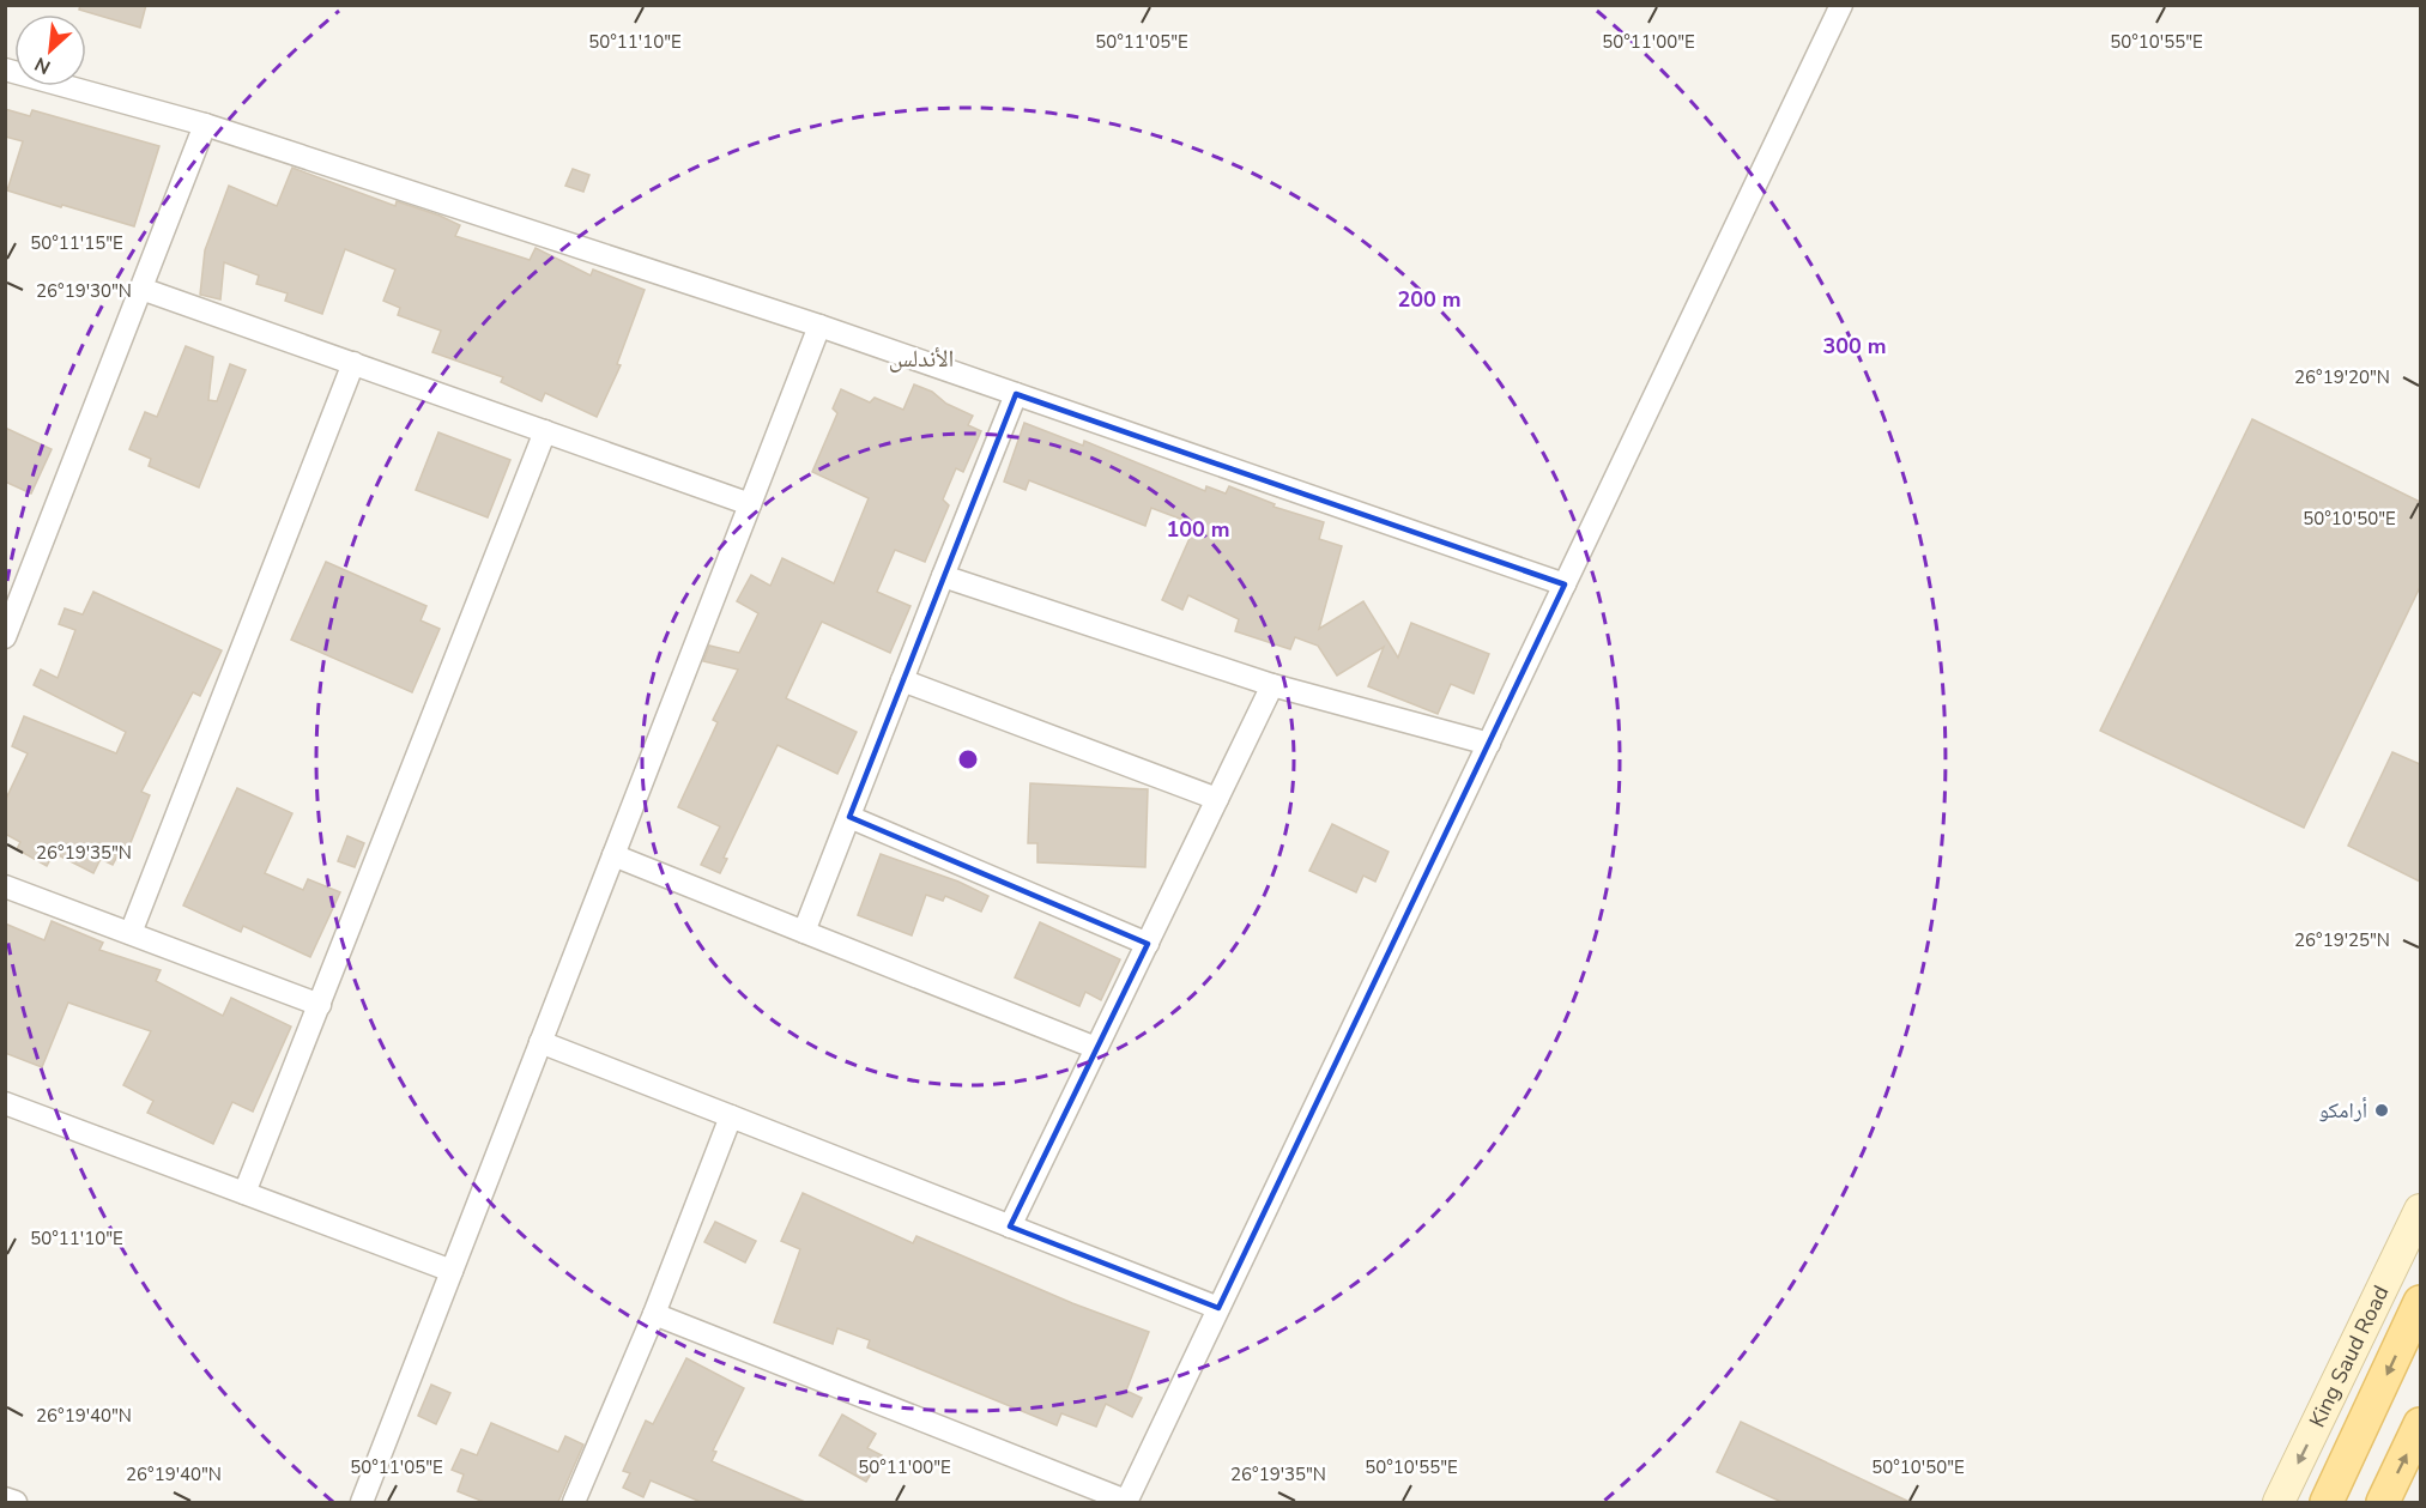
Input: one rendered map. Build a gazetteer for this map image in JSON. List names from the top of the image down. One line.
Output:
{"streets":{"main road":["King Saud Road"]},"districts":["الأندلس"],"places":["أرامكو"],"north":"bottom left","coordinates":["50°11'10\"E","50°11'05\"E","50°11'00\"E","50°10'55\"E","50°11'15\"E","26°19'30\"N","26°19'20\"N","50°10'50\"E","26°19'35\"N","26°19'25\"N","26°19'40\"N"],"rings":["200 m","300 m","100 m"]}
